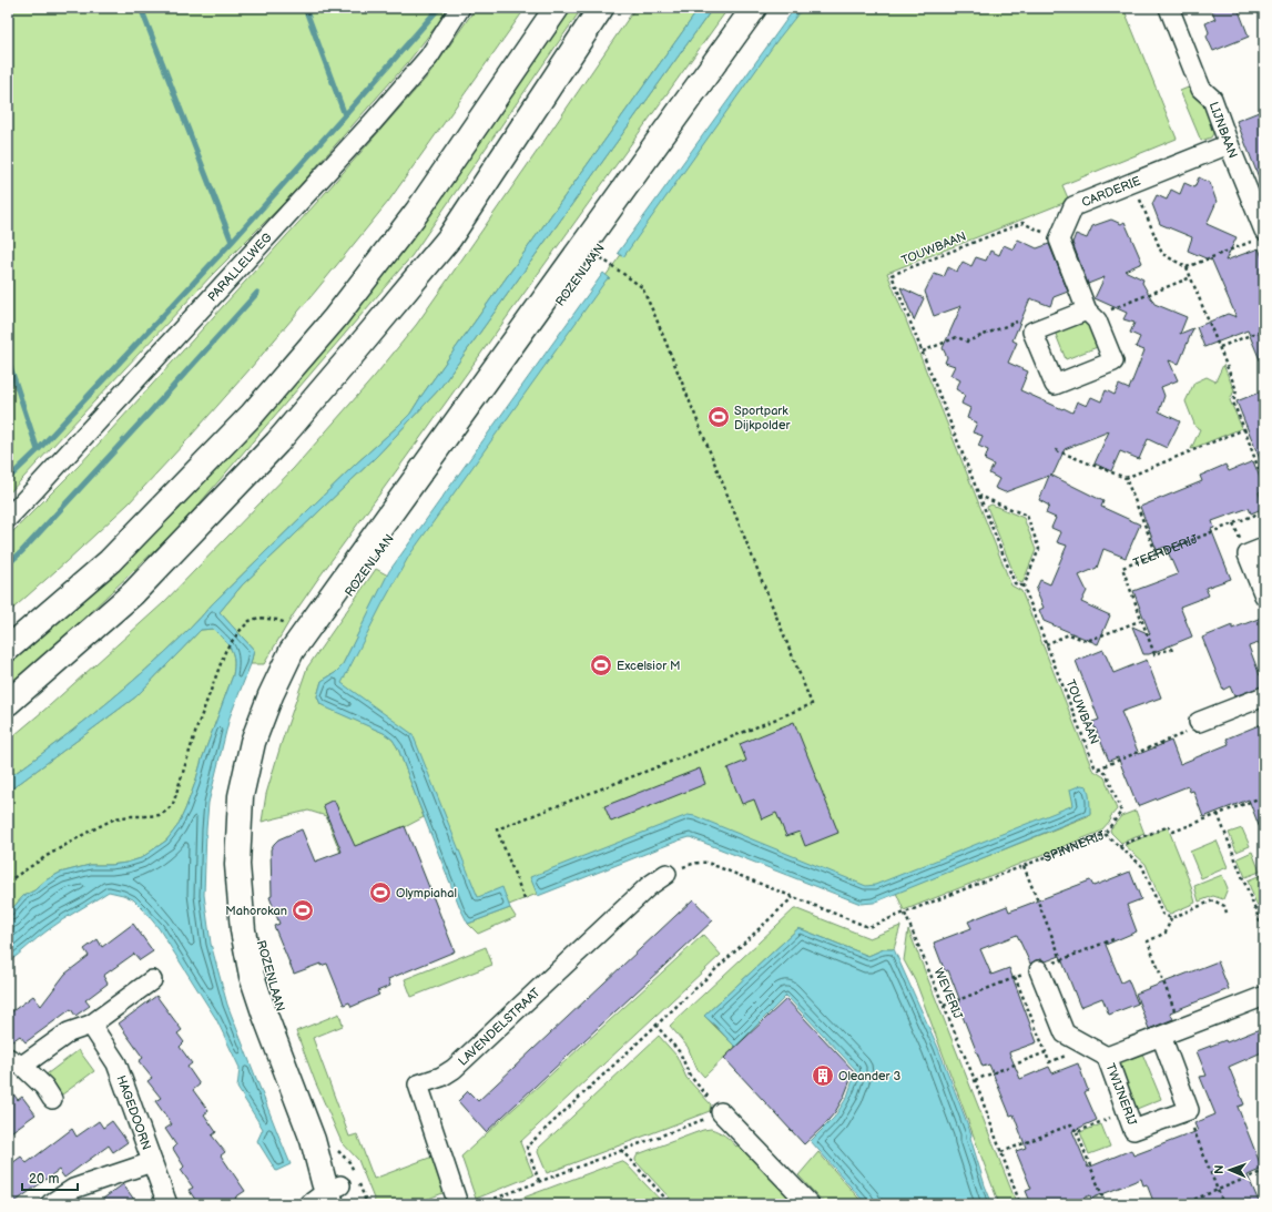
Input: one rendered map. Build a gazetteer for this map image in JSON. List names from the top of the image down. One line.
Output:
{"streets":{"main road":["ROZENLAAN"],"street":["LIJNBAAN","CARDERIE","PARALLELWEG","LAVENDELSTRAAT","TWIJNERIJ","HAGEDOORN"],"path":["TOUWBAAN","TEERDERIJ","SPINNERIJ","WEVERIJ"]},"crossings":[["LIJNBAAN","CARDERIE"],["CARDERIE","TOUWBAAN"],["TOUWBAAN","SPINNERIJ"],["SPINNERIJ","WEVERIJ"],["SPINNERIJ","LAVENDELSTRAAT"]],"places":{"sports":["Sportpark Dijkpolder","Excelsior M","Olympiahal","Mahorokan"],"building":["Oleander 3"]},"scale_bar":"20 m","north":"left"}
